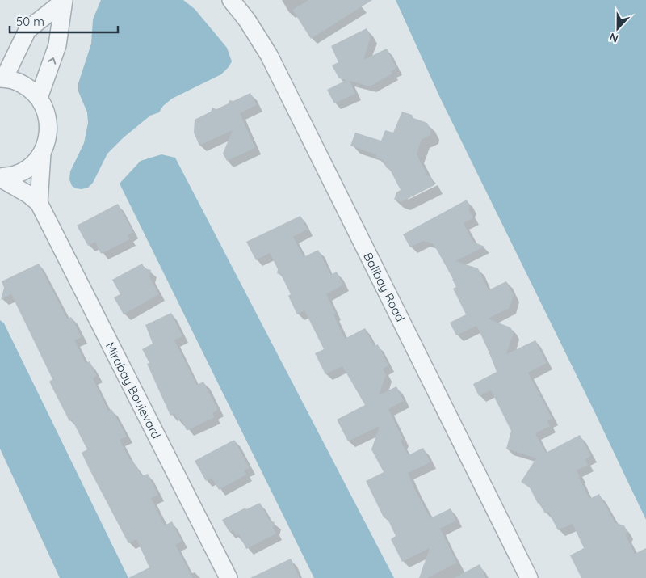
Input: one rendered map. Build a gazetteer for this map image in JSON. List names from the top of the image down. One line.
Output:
{"streets":{"street":["Balibay Road","Mirabay Boulevard"]},"scale_bar":"50 m","north":"bottom"}
